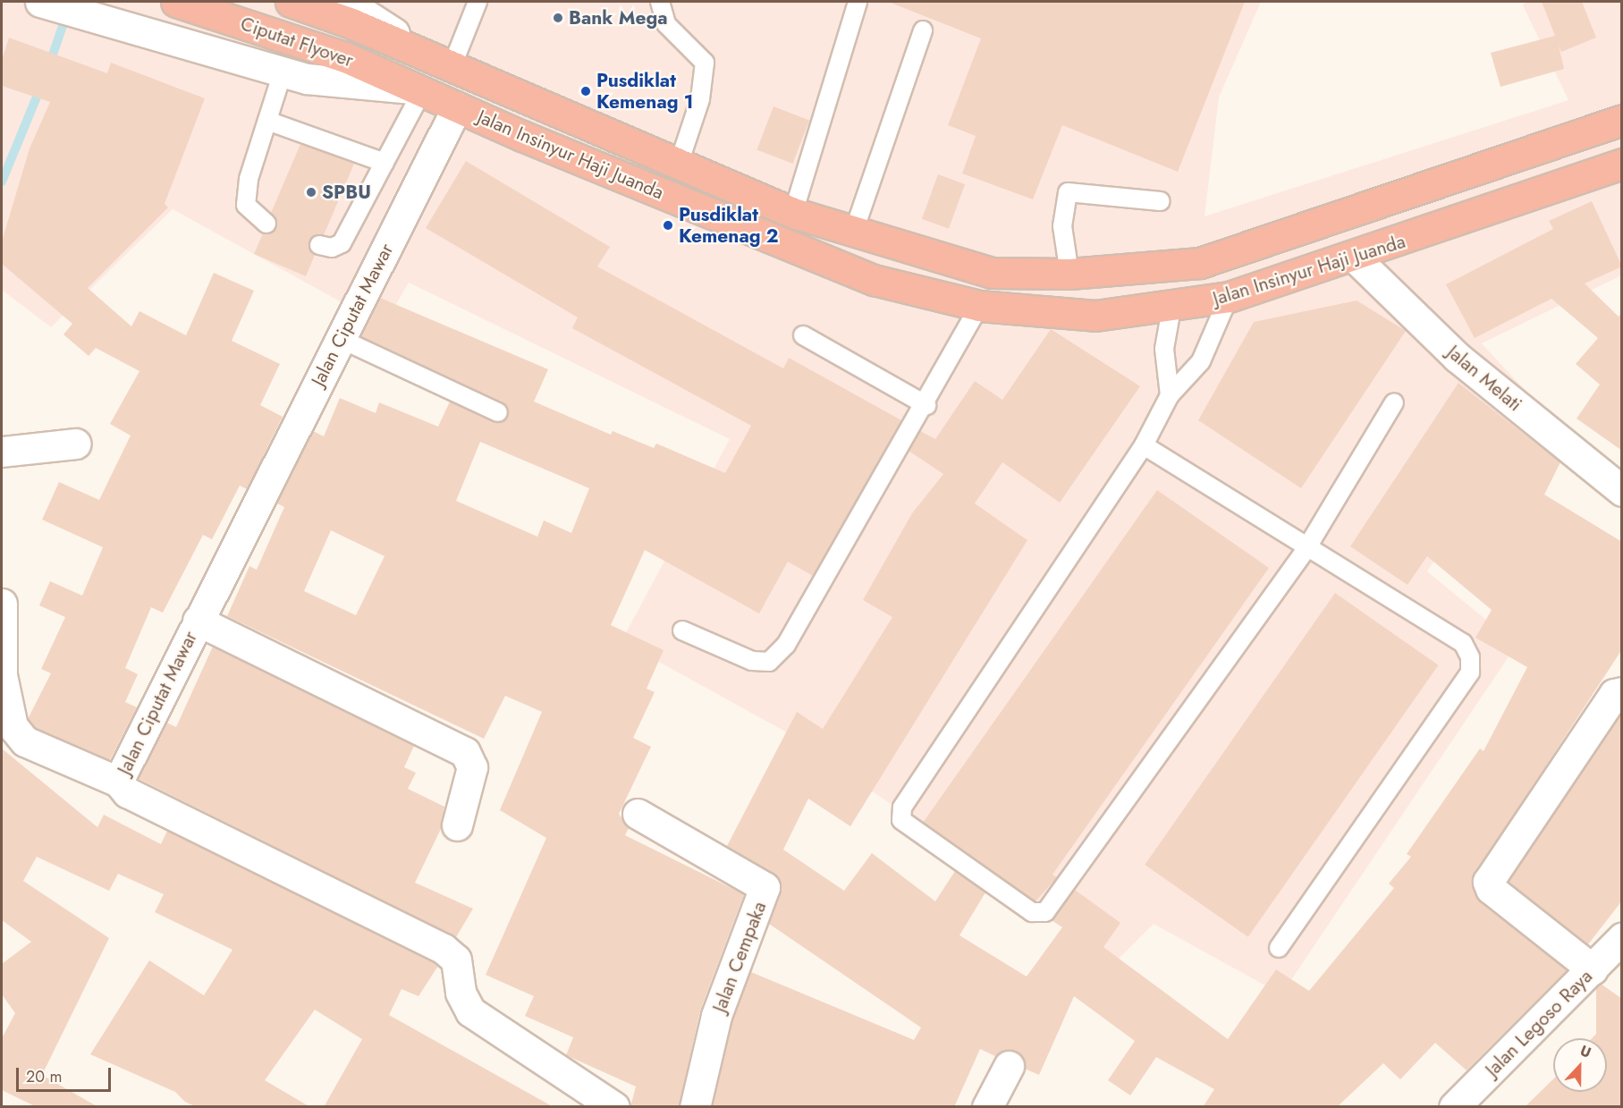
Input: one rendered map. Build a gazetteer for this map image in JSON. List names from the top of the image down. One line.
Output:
{"streets":{"highway":["Ciputat Flyover","Jalan Insinyur Haji Juanda"],"street":["Jalan Ciputat Mawar","Jalan Melati","Jalan Cempaka","Jalan Legoso Raya"]},"crossings":[["Ciputat Flyover","Jalan Insinyur Haji Juanda"],["Jalan Insinyur Haji Juanda","Jalan Ciputat Mawar"],["Jalan Insinyur Haji Juanda","Jalan Melati"]],"places":["Bank Mega","Pusdiklat Kemenag 1","SPBU","Pusdiklat Kemenag 2"],"scale_bar":"20 m","north":"top"}
